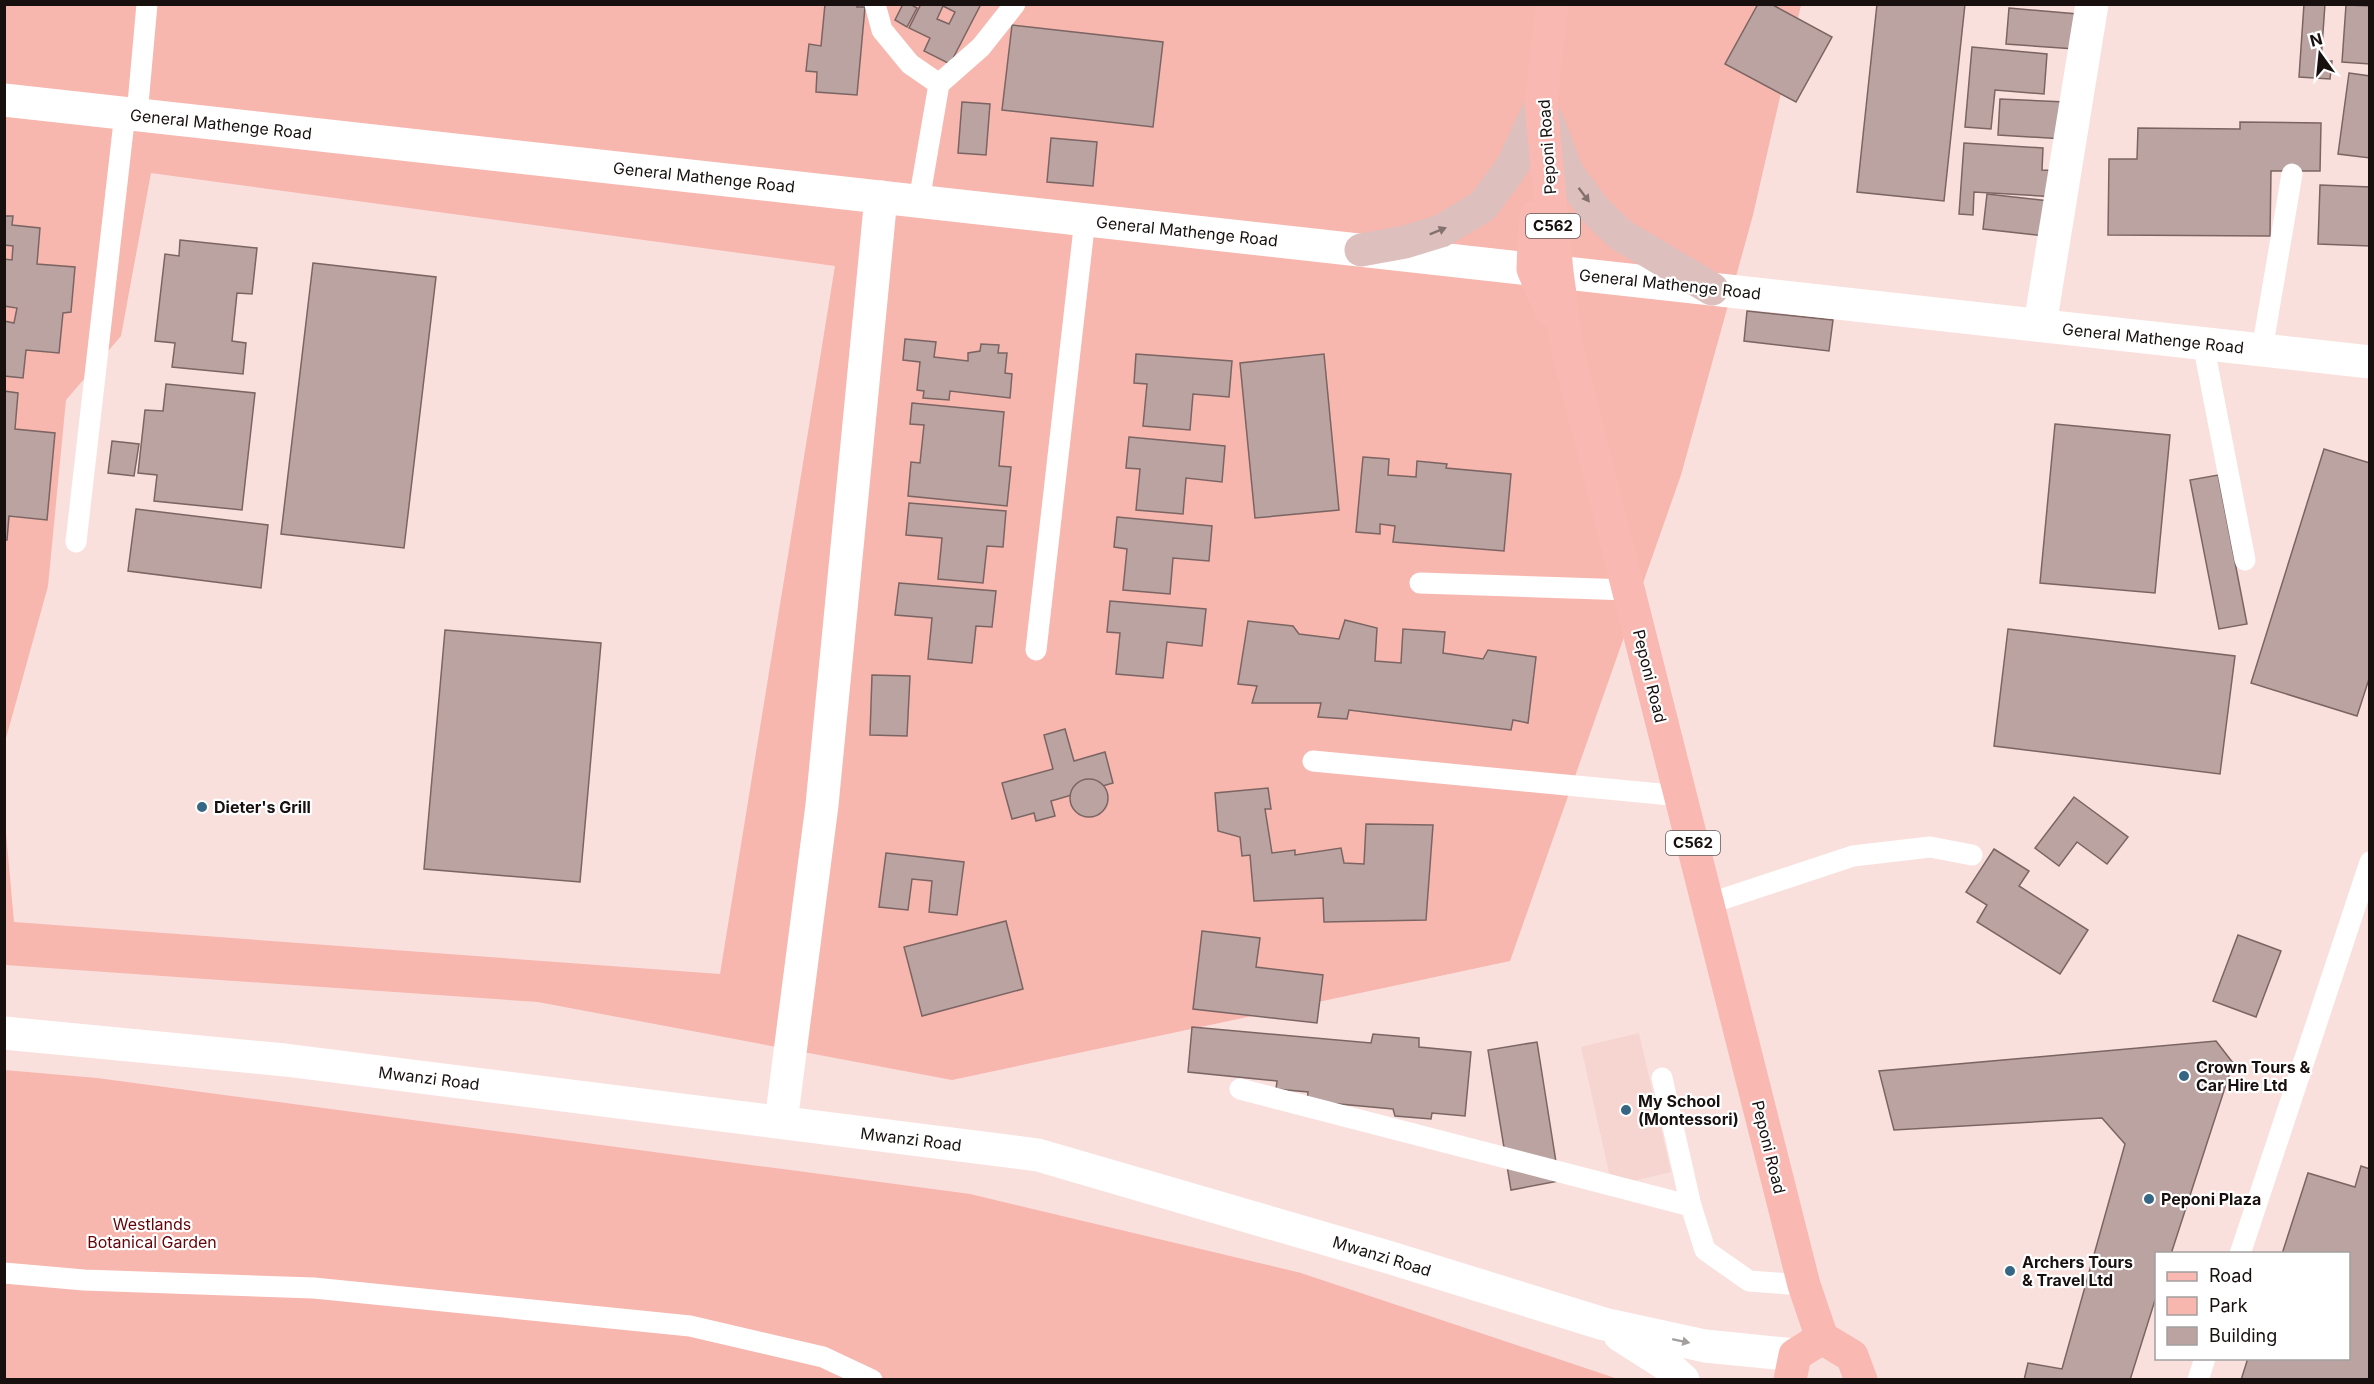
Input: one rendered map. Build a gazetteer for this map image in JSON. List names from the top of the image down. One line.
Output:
{"streets":{"main road":["Peponi Road","C562"],"street":["General Mathenge Road","Mwanzi Road"]},"crossings":[["General Mathenge Road","Peponi Road"],["Peponi Road","Mwanzi Road"]],"parks":["Westlands Botanical Garden"],"places":["Dieter's Grill","Crown Tours & Car Hire Ltd","My School (Montessori)","Peponi Plaza","Archers Tours & Travel Ltd"],"legend":["Road","Park","Building"],"north":"top"}
